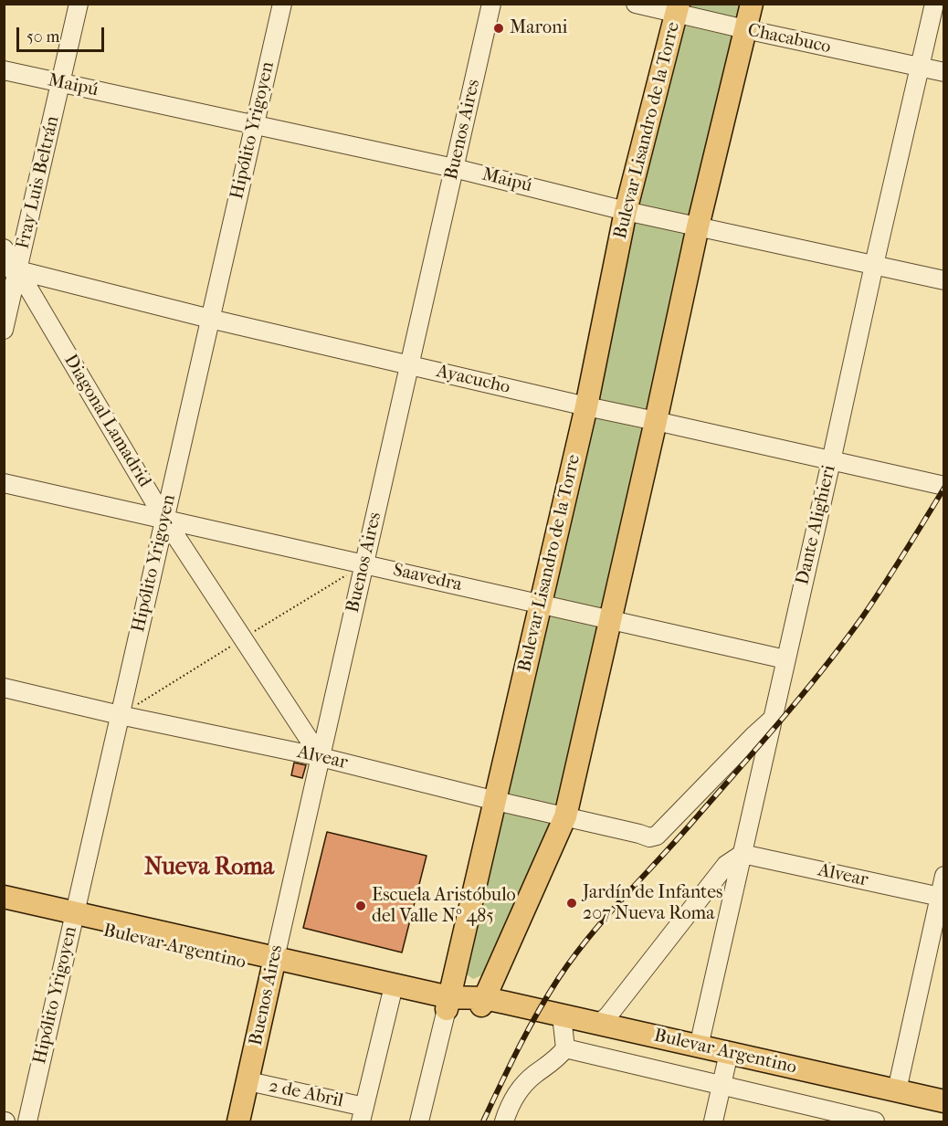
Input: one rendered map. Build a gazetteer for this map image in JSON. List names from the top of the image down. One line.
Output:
{"streets":{"main road":["Buenos Aires","Bulevar Lisandro de la Torre","Bulevar Argentino"],"street":["Chacabuco","Maipú","Hipólito Yrigoyen","Fray Luis Beltrán","Ayacucho","Diagonal Lamadrid","Dante Alighieri","Saavedra","Alvear","2 de Abril"]},"crossings":[["Chacabuco","Bulevar Lisandro de la Torre"],["Chacabuco","Dante Alighieri"],["Maipú","Buenos Aires"],["Maipú","Hipólito Yrigoyen"],["Maipú","Bulevar Lisandro de la Torre"],["Maipú","Fray Luis Beltrán"],["Maipú","Dante Alighieri"],["Buenos Aires","Ayacucho"],["Buenos Aires","Diagonal Lamadrid"],["Buenos Aires","Saavedra"],["Buenos Aires","Alvear"],["Buenos Aires","Bulevar Argentino"],["Buenos Aires","2 de Abril"],["Hipólito Yrigoyen","Ayacucho"],["Hipólito Yrigoyen","Diagonal Lamadrid"],["Hipólito Yrigoyen","Saavedra"],["Hipólito Yrigoyen","Alvear"],["Hipólito Yrigoyen","Bulevar Argentino"],["Bulevar Lisandro de la Torre","Ayacucho"],["Bulevar Lisandro de la Torre","Saavedra"],["Bulevar Lisandro de la Torre","Alvear"],["Bulevar Lisandro de la Torre","Bulevar Argentino"],["Fray Luis Beltrán","Ayacucho"],["Fray Luis Beltrán","Diagonal Lamadrid"],["Ayacucho","Diagonal Lamadrid"],["Ayacucho","Dante Alighieri"],["Diagonal Lamadrid","Saavedra"],["Diagonal Lamadrid","Alvear"],["Dante Alighieri","Saavedra"],["Dante Alighieri","Alvear"],["Dante Alighieri","Bulevar Argentino"]],"districts":["Nueva Roma"],"places":["Maroni","Jardín de Infantes 207 Nueva Roma","Escuela Aristóbulo del Valle Nº 485"],"scale_bar":"50 m"}
